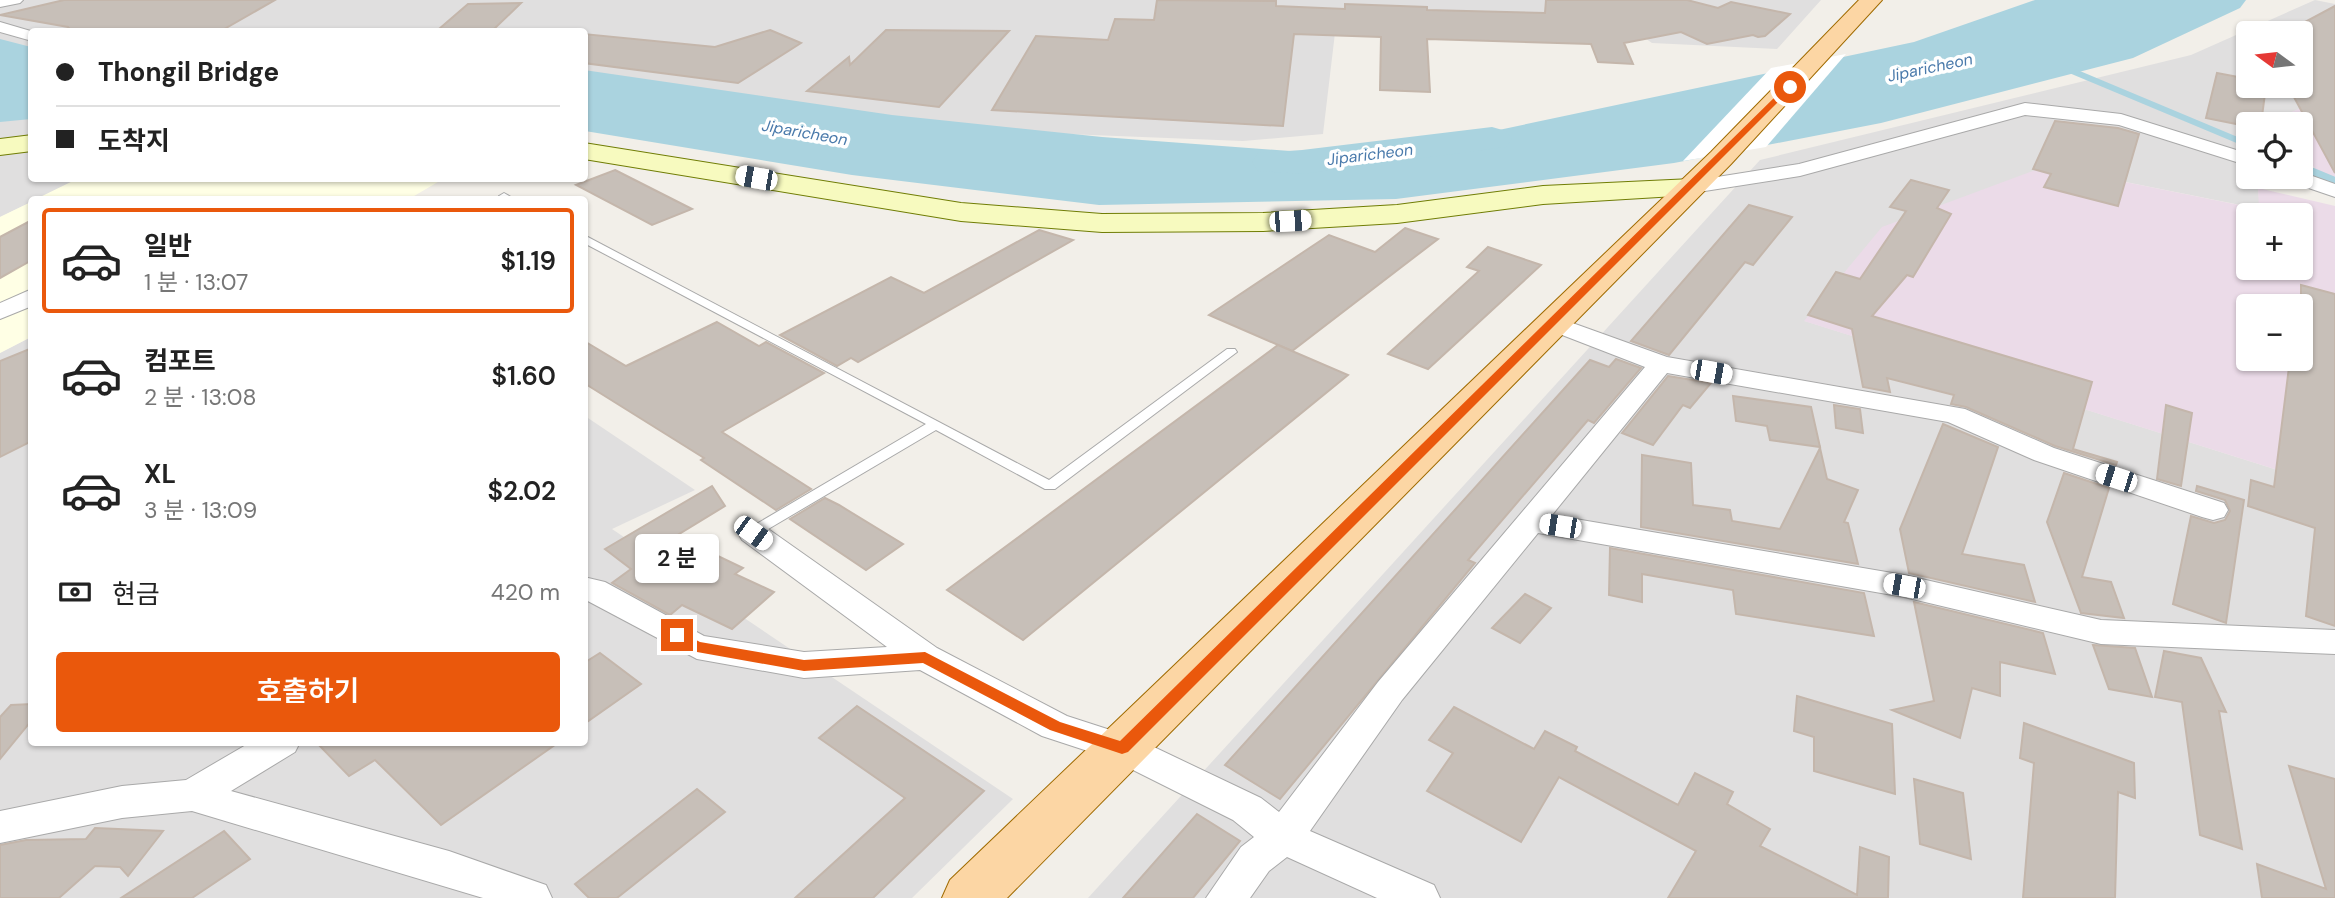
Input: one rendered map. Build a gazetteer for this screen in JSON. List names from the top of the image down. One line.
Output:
{"water":["Jiparicheon"],"north":"left","page":{"map_buttons":["+","−"],"banner":["Thongil Bridge","도착지"],"list":[{"name":"일반","note":"1 분 · 13:07","value":"$1.19"},{"name":"컴포트","note":"2 분 · 13:08","value":"$1.60"},{"name":"XL","note":"3 분 · 13:09","value":"$2.02"}],"bubble":"2 분","pay":["현금","420 m"],"buttons":"호출하기"}}
